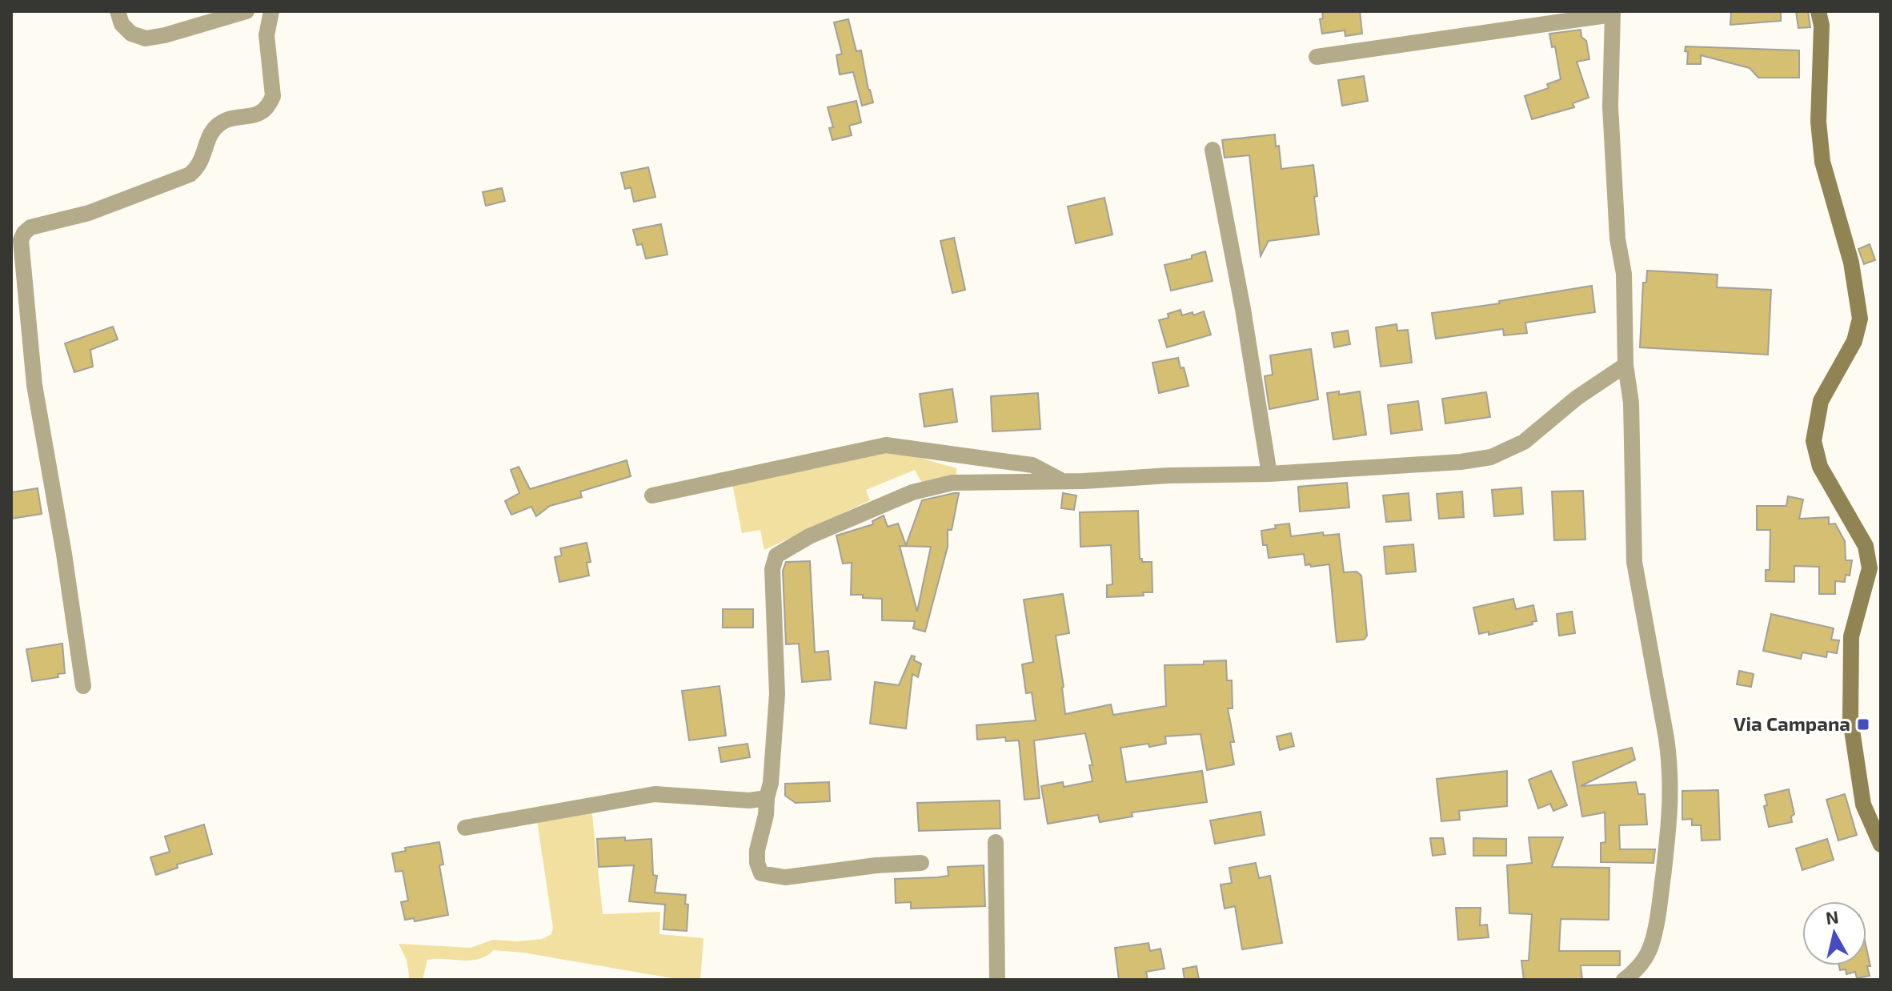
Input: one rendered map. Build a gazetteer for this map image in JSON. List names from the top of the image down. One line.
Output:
{"places":{"transit":["Via Campana"]},"north":"top"}
